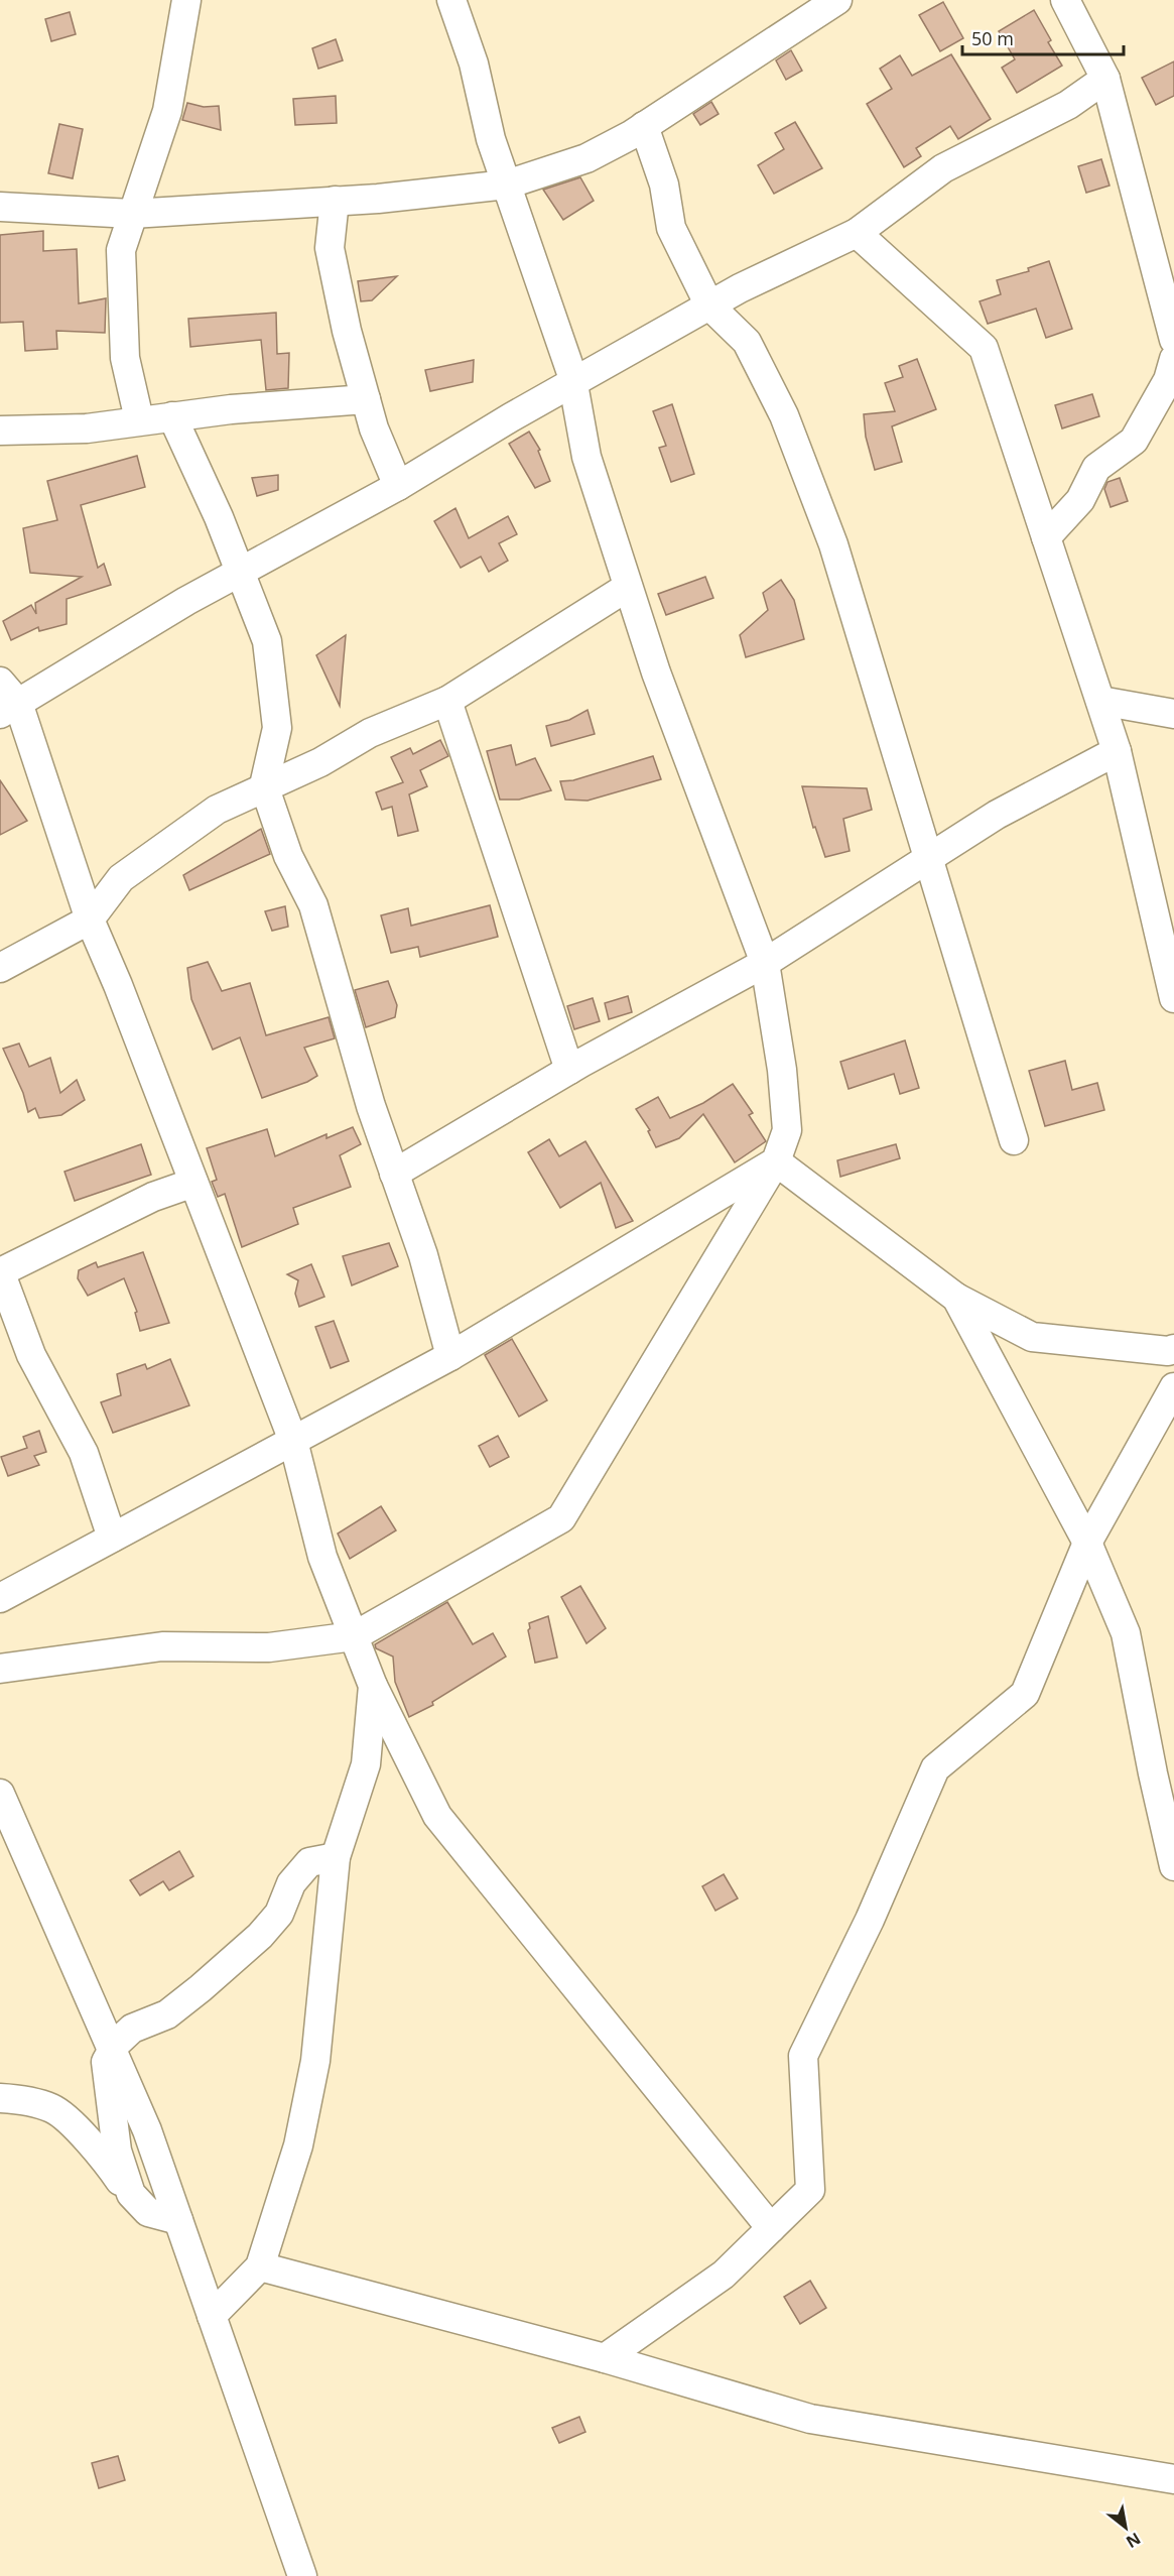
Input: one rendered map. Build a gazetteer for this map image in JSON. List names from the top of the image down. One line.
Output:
{"scale_bar":"50 m","north":"bottom right"}
